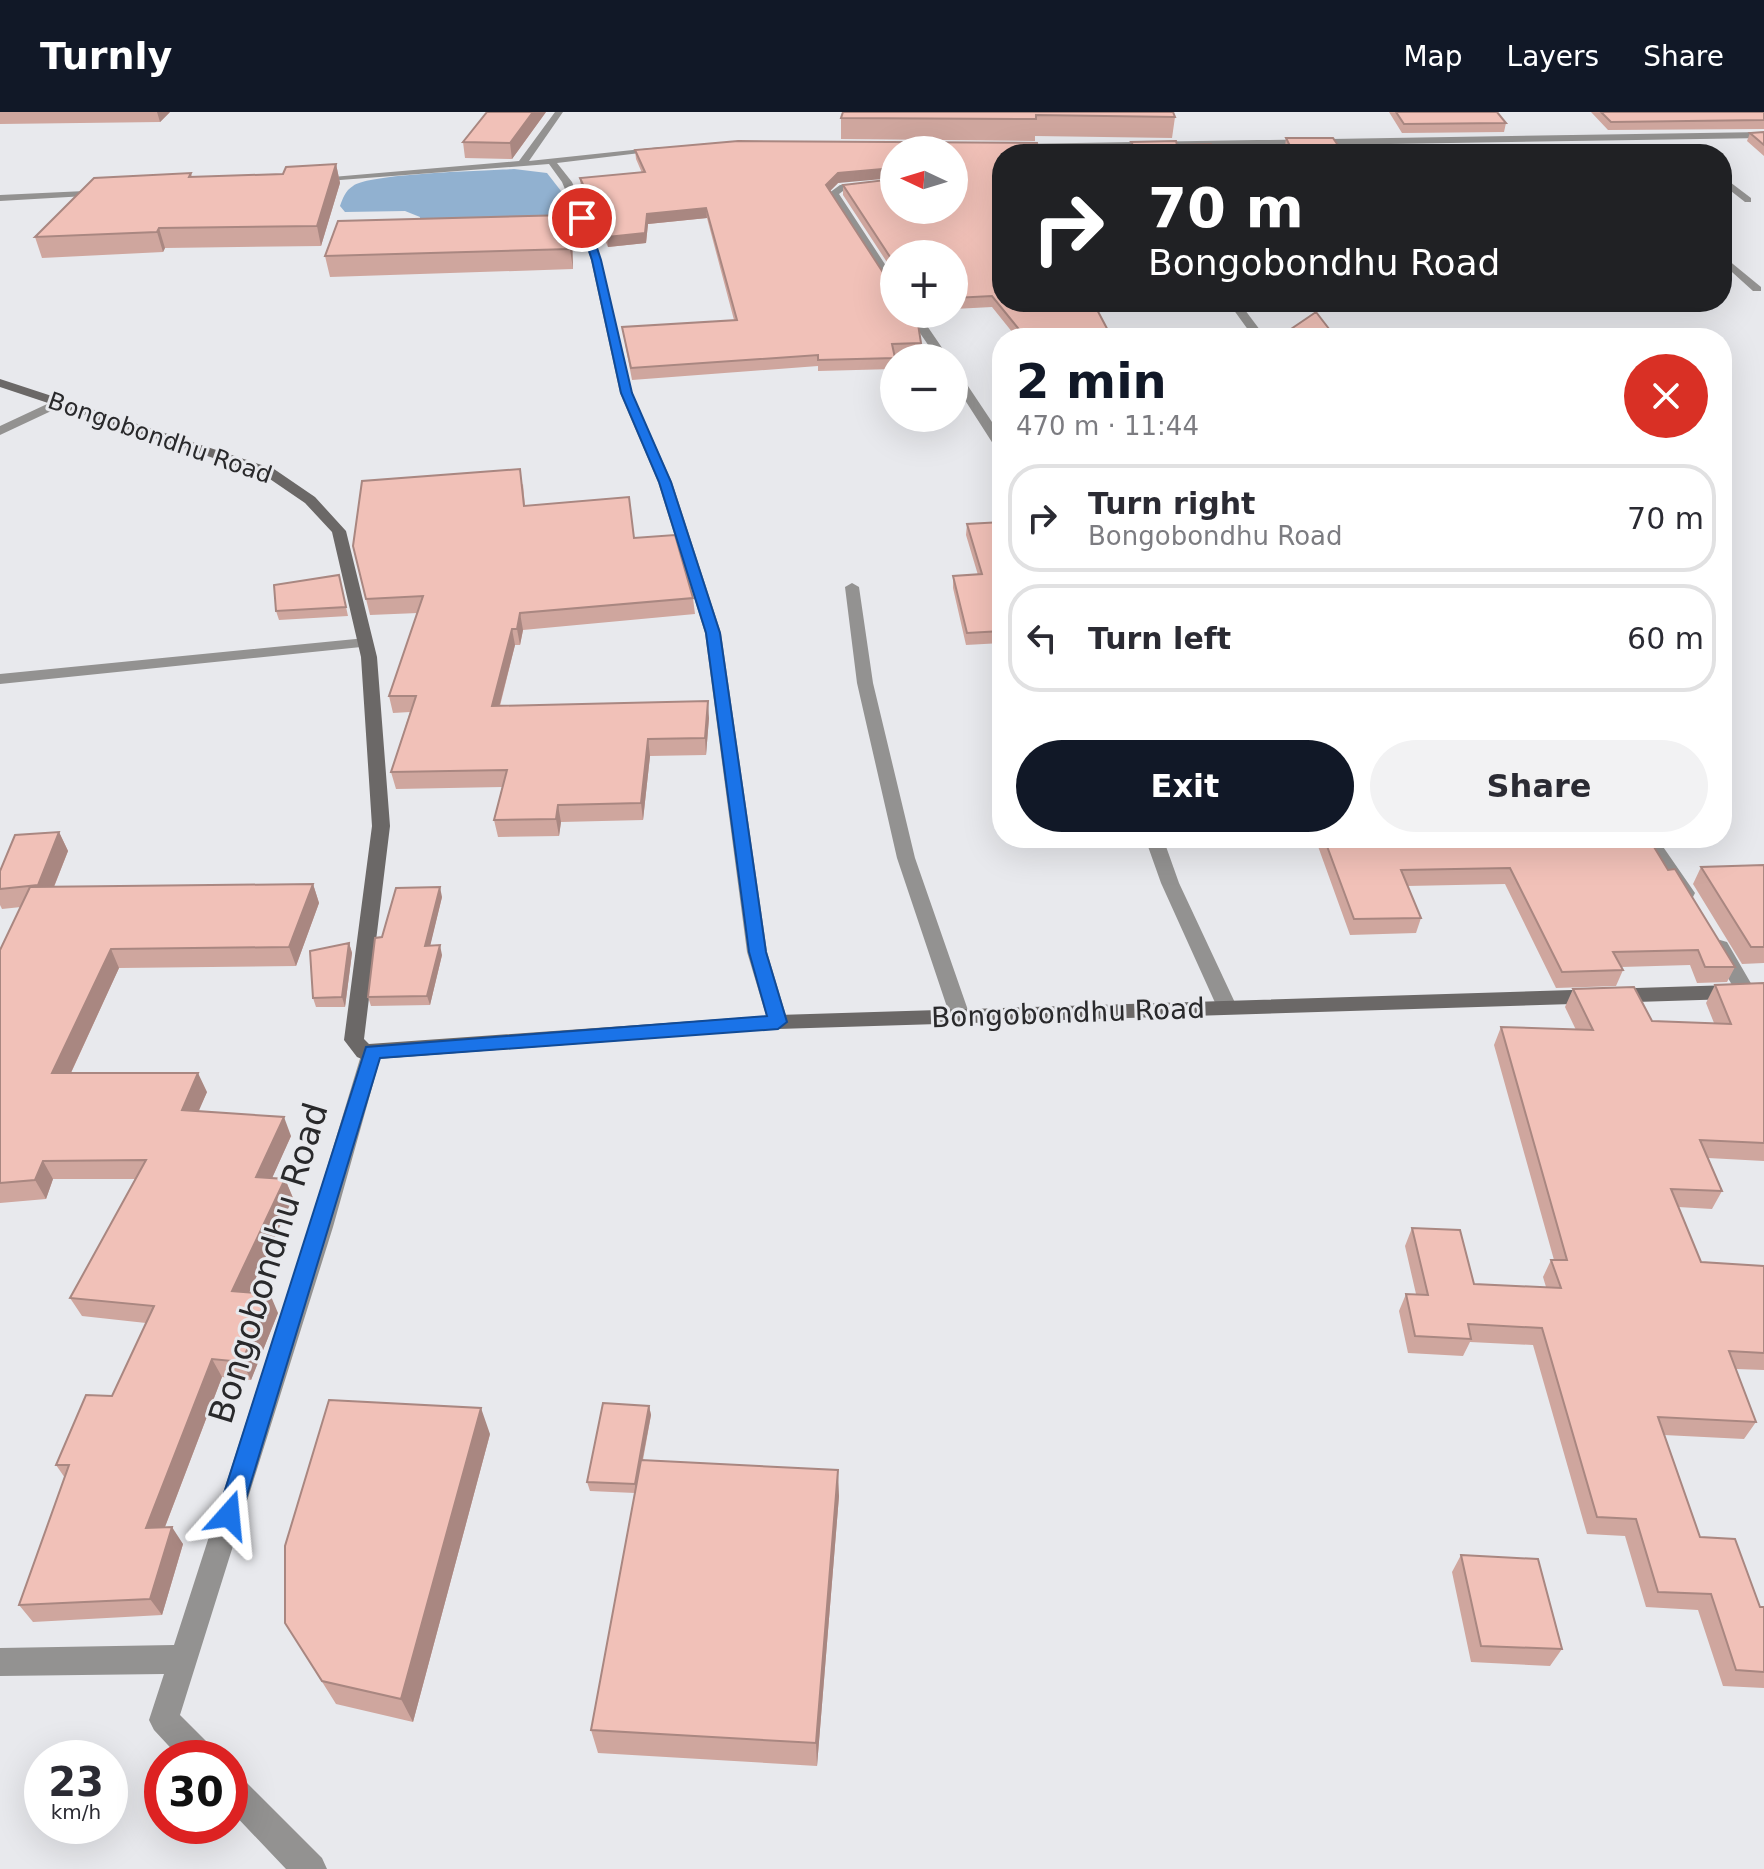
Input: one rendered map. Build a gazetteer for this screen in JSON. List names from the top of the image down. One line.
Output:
{"streets":{"street":["Bongobondhu Road"]},"north":"left","page":{"header":"Turnly","nav":["Map","Layers","Share"],"map_buttons":["+","−"],"turn":["70 m","Bongobondhu Road"],"heading":["2 min","470 m · 11:44"],"list":[{"name":"Turn right","note":"Bongobondhu Road","value":"70 m"},{"name":"Turn left","value":"60 m"}],"buttons":["Exit","Share"],"speed":"23 km/h","limit":"30"}}
